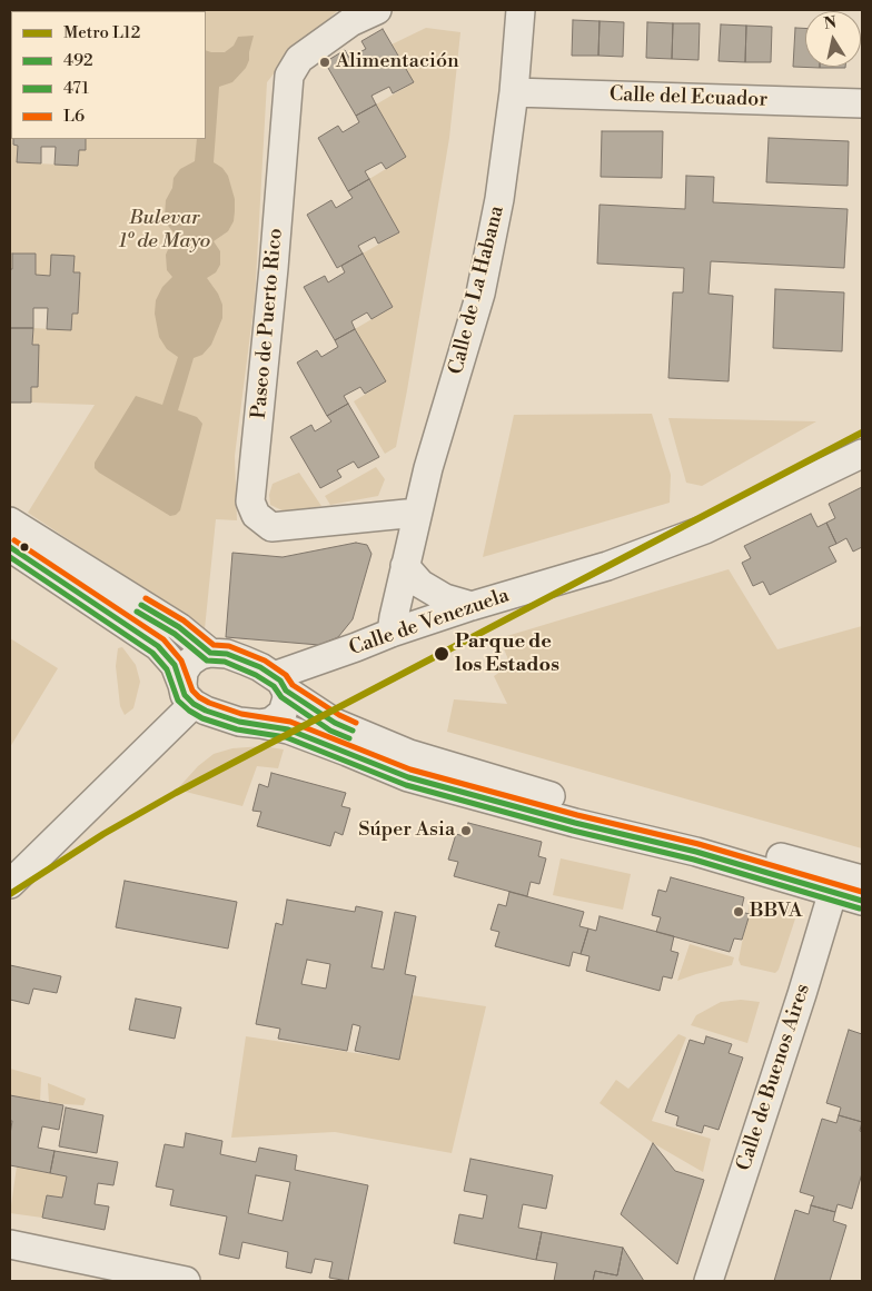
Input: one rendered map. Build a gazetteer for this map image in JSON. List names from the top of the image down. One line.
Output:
{"streets":{"street":["Calle del Ecuador","Calle de La Habana","Paseo de Puerto Rico","Calle de Venezuela","Calle de Buenos Aires"]},"crossings":[["Calle del Ecuador","Calle de La Habana"],["Calle de La Habana","Paseo de Puerto Rico"],["Calle de La Habana","Calle de Venezuela"]],"parks":["Bulevar 1º de Mayo"],"places":["Alimentación","Parque de los Estados","Súper Asia","BBVA"],"lines":["metro line L12","transit line L6","transit line 492","transit line 471"],"legend":["Metro L12","492","471","L6"],"north":"top"}
